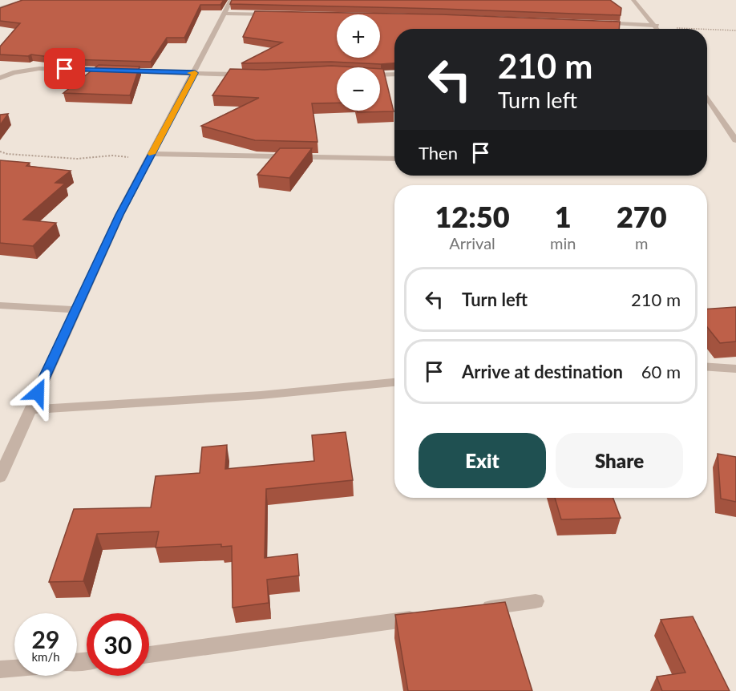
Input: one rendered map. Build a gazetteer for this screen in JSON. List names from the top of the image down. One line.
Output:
{"page":{"map_buttons":["+","−"],"turn":["210 m","Turn left"],"then":"Then","eta":["12:50","Arrival","1","min","270","m"],"list":[{"name":"Turn left","value":"210 m"},{"name":"Arrive at destination","value":"60 m"}],"buttons":["Exit","Share"],"speed":"29 km/h","limit":"30"}}
